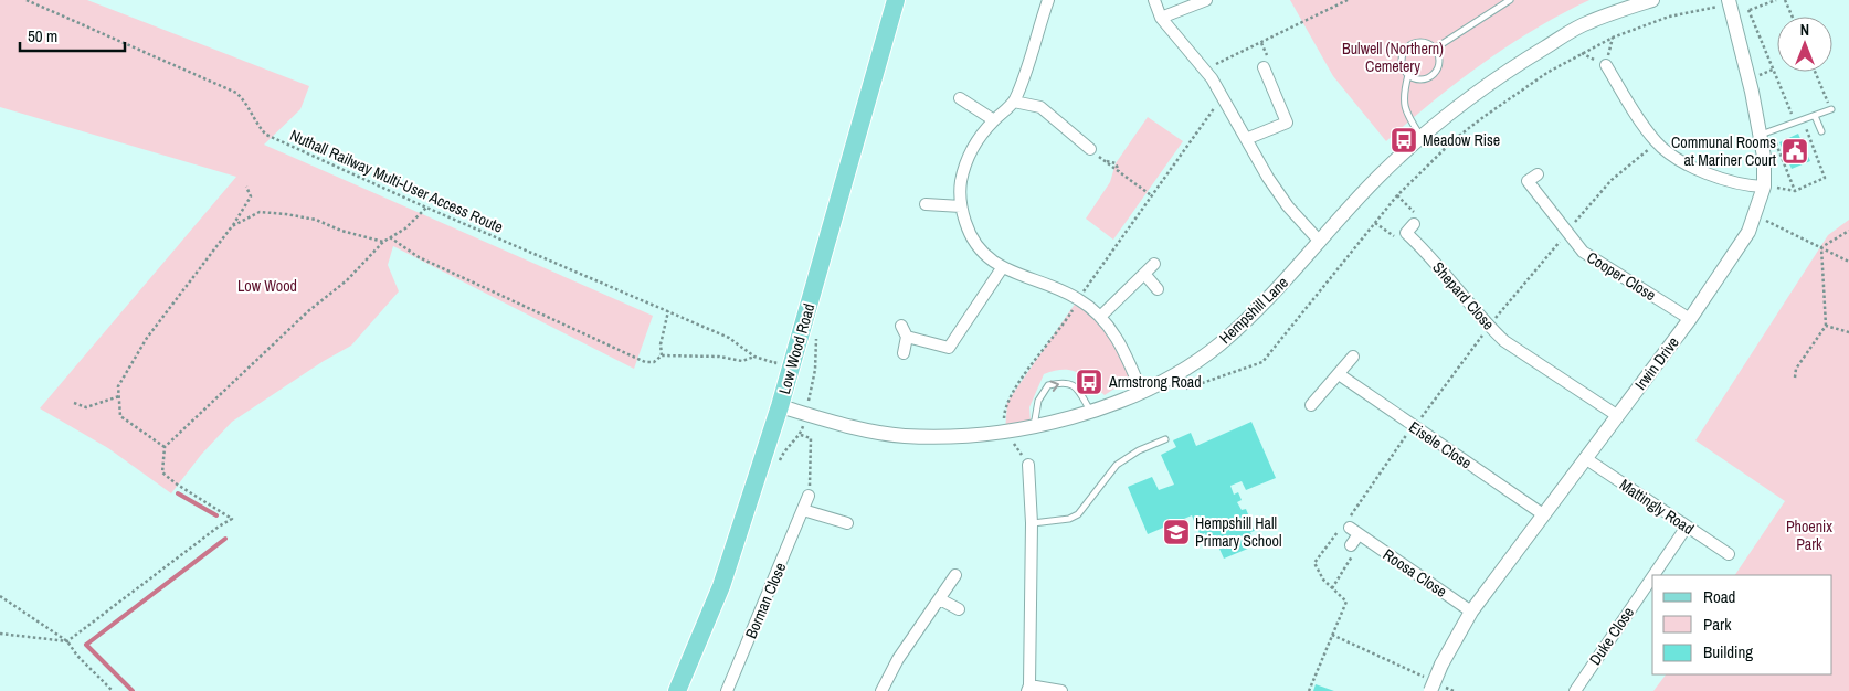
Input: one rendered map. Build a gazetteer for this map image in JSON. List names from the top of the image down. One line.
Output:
{"streets":{"main road":["Low Wood Road"],"street":["Cooper Close","Shepard Close","Hempshill Lane","Irwin Drive","Eisele Close","Mattingly Road","Roosa Close","Borman Close","Duke Close"],"path":["Nuthall Railway Multi-User Access Route"]},"crossings":[["Cooper Close","Irwin Drive"],["Shepard Close","Irwin Drive"],["Hempshill Lane","Low Wood Road"],["Irwin Drive","Eisele Close"],["Irwin Drive","Mattingly Road"],["Irwin Drive","Roosa Close"],["Mattingly Road","Duke Close"]],"parks":["Bulwell (Northern) Cemetery","Low Wood","Phoenix Park"],"places":{"bus stop":["Meadow Rise","Armstrong Road"],"public building":["Communal Rooms at Mariner Court"],"school or university":["Hempshill Hall Primary School"]},"legend":["Road","Park","Building"],"scale_bar":"50 m","north":"top"}
